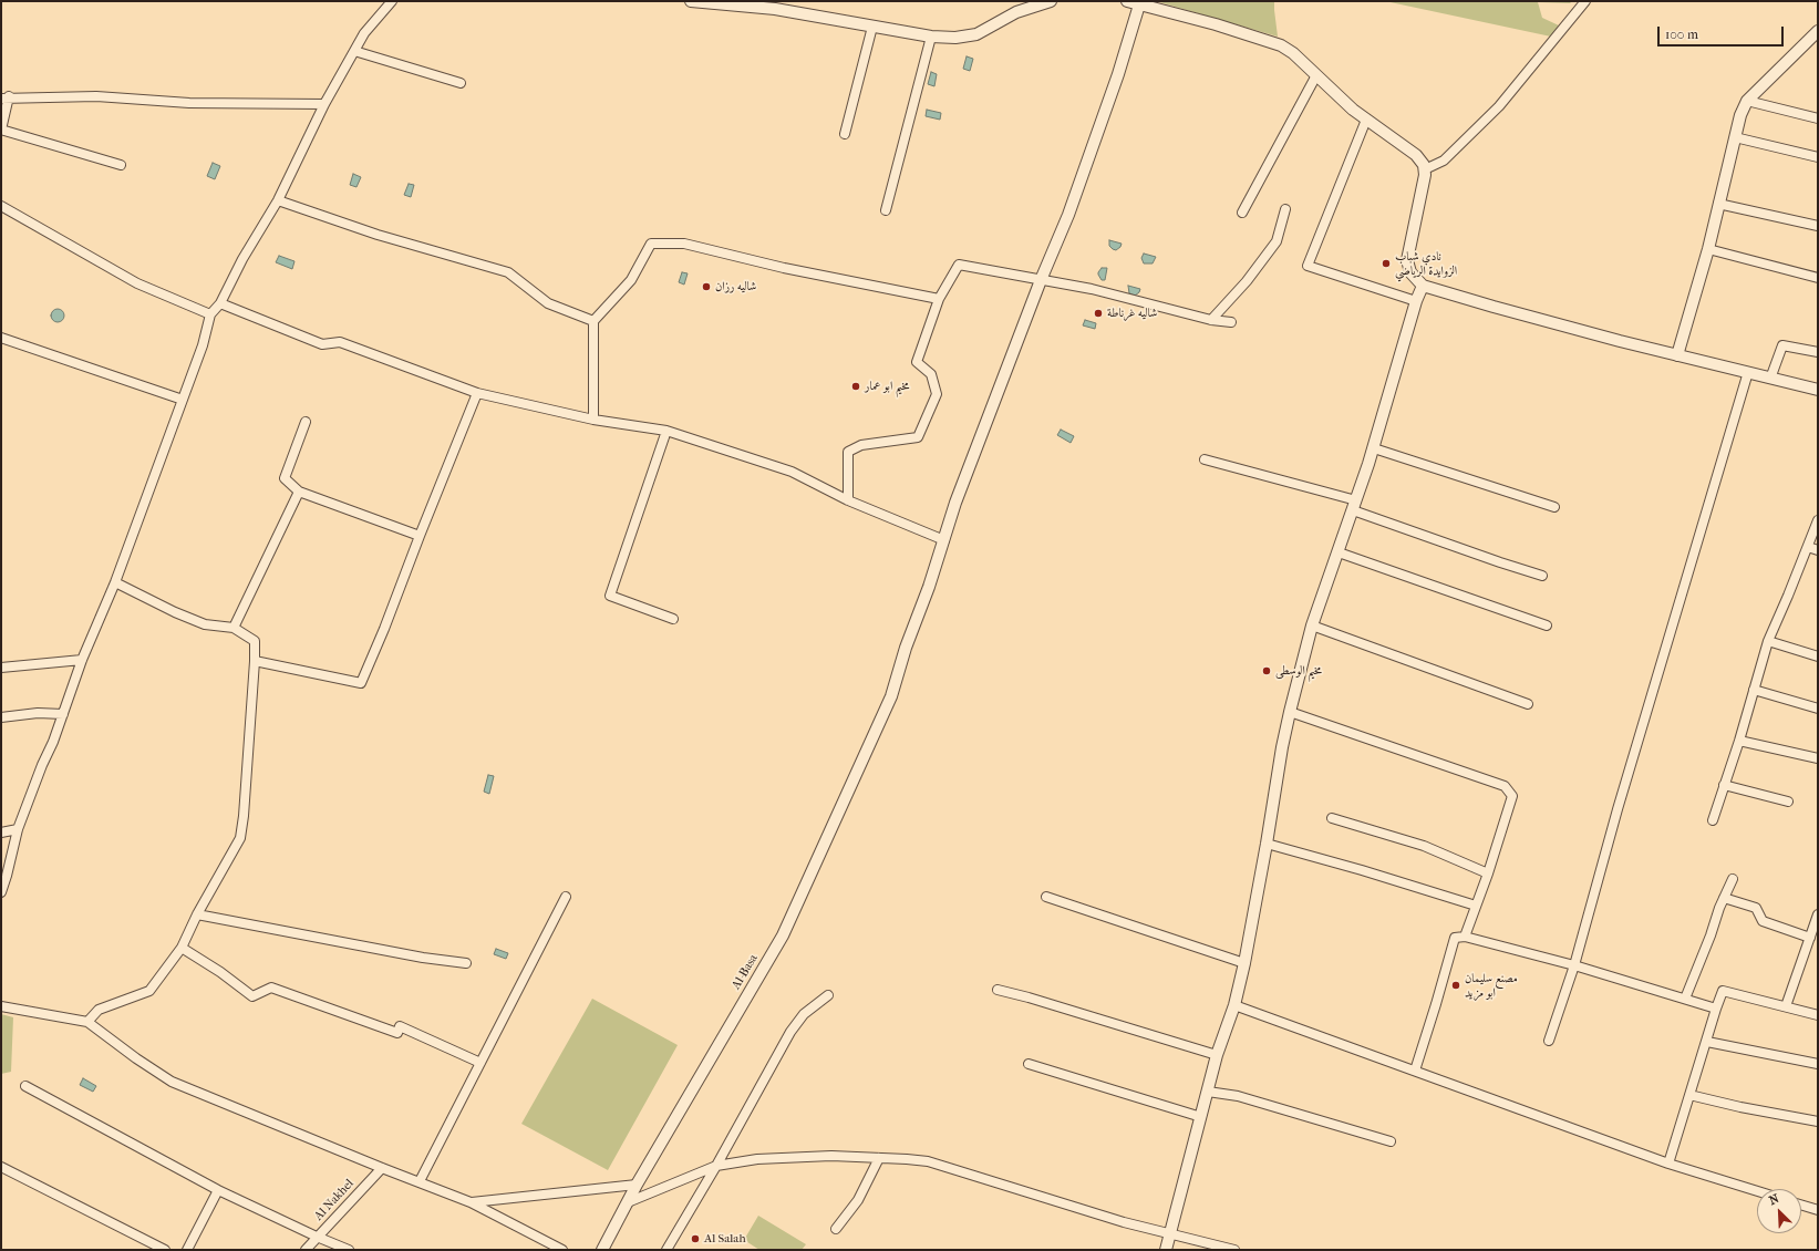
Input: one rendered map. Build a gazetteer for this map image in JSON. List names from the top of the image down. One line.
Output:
{"streets":{"street":["Al-Basa","Al Nakhel"]},"places":["نادي شباب الزوايدة الرياضي","شاليه رزان","شاليه غرناطة","مخيم ابو عمار","مخيم الوسطى","مصنع سليمان ابو مزيد","Al Salah"],"scale_bar":"100 m","north":"top left"}
